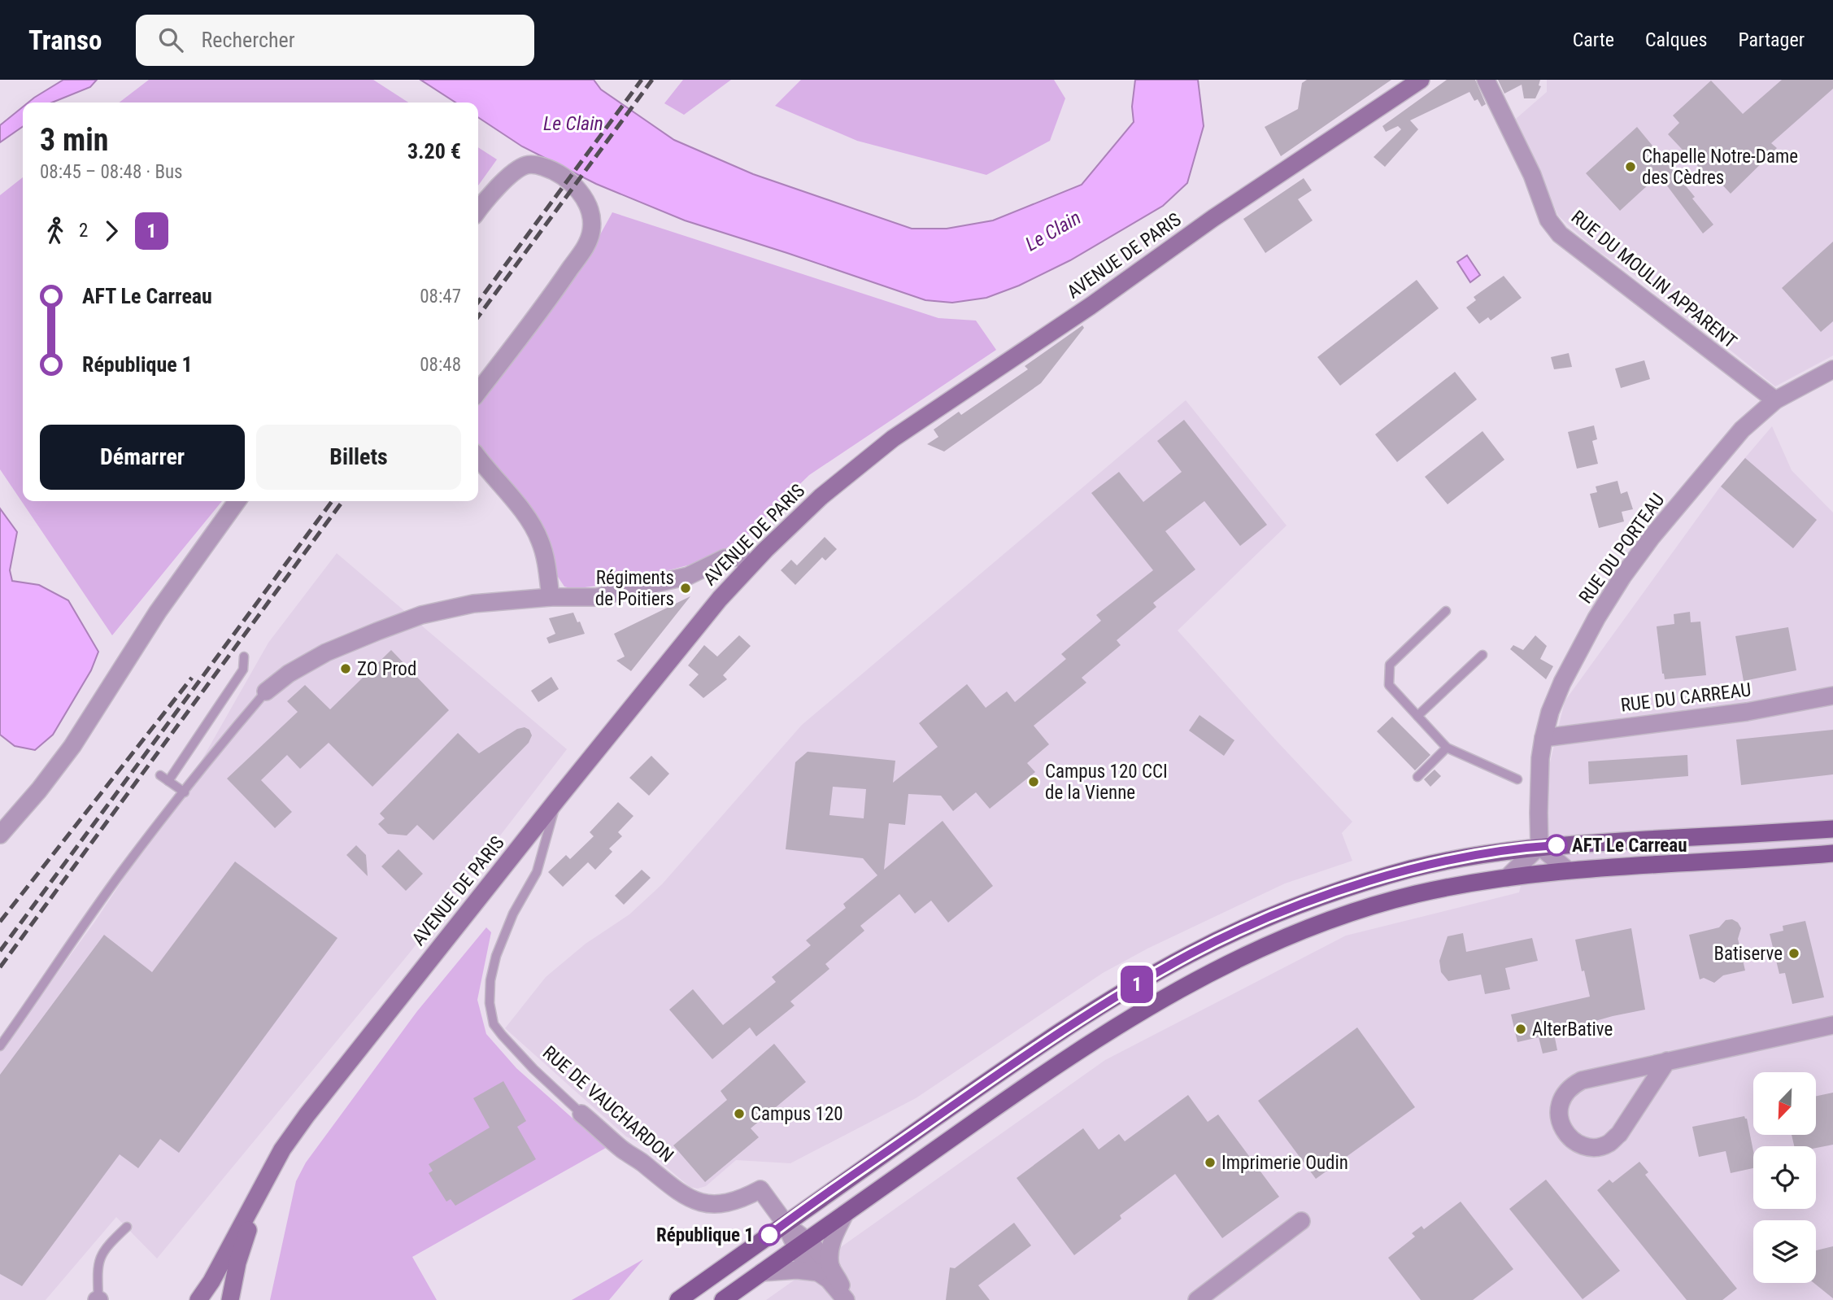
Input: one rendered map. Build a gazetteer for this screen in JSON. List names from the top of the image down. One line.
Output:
{"streets":{"main road":["AVENUE DE PARIS"],"street":["RUE DU MOULIN APPARENT","RUE DU PORTEAU","RUE DU CARREAU","RUE DE VAUCHARDON"]},"crossings":[["AVENUE DE PARIS","RUE DE VAUCHARDON"],["RUE DU MOULIN APPARENT","RUE DU PORTEAU"],["RUE DU PORTEAU","RUE DU CARREAU"]],"water":["Le Clain"],"places":["Chapelle Notre-Dame des Cèdres","Régiments de Poitiers","ZO Prod","Campus 120 CCI de la Vienne","AFT Le Carreau","Batiserve","AlterBative","Campus 120","Imprimerie Oudin","République 1"],"lines":["bus line 1"],"north":"bottom left","page":{"header":"Transo","search":"Rechercher","nav":["Carte","Calques","Partager"],"on_map":"1","heading":["3 min","08:45 – 08:48 · Bus","3.20 €"],"legs":["2","1"],"list":[{"name":"AFT Le Carreau","value":"08:47"},{"name":"République 1","value":"08:48"}],"buttons":["Démarrer","Billets"]}}
